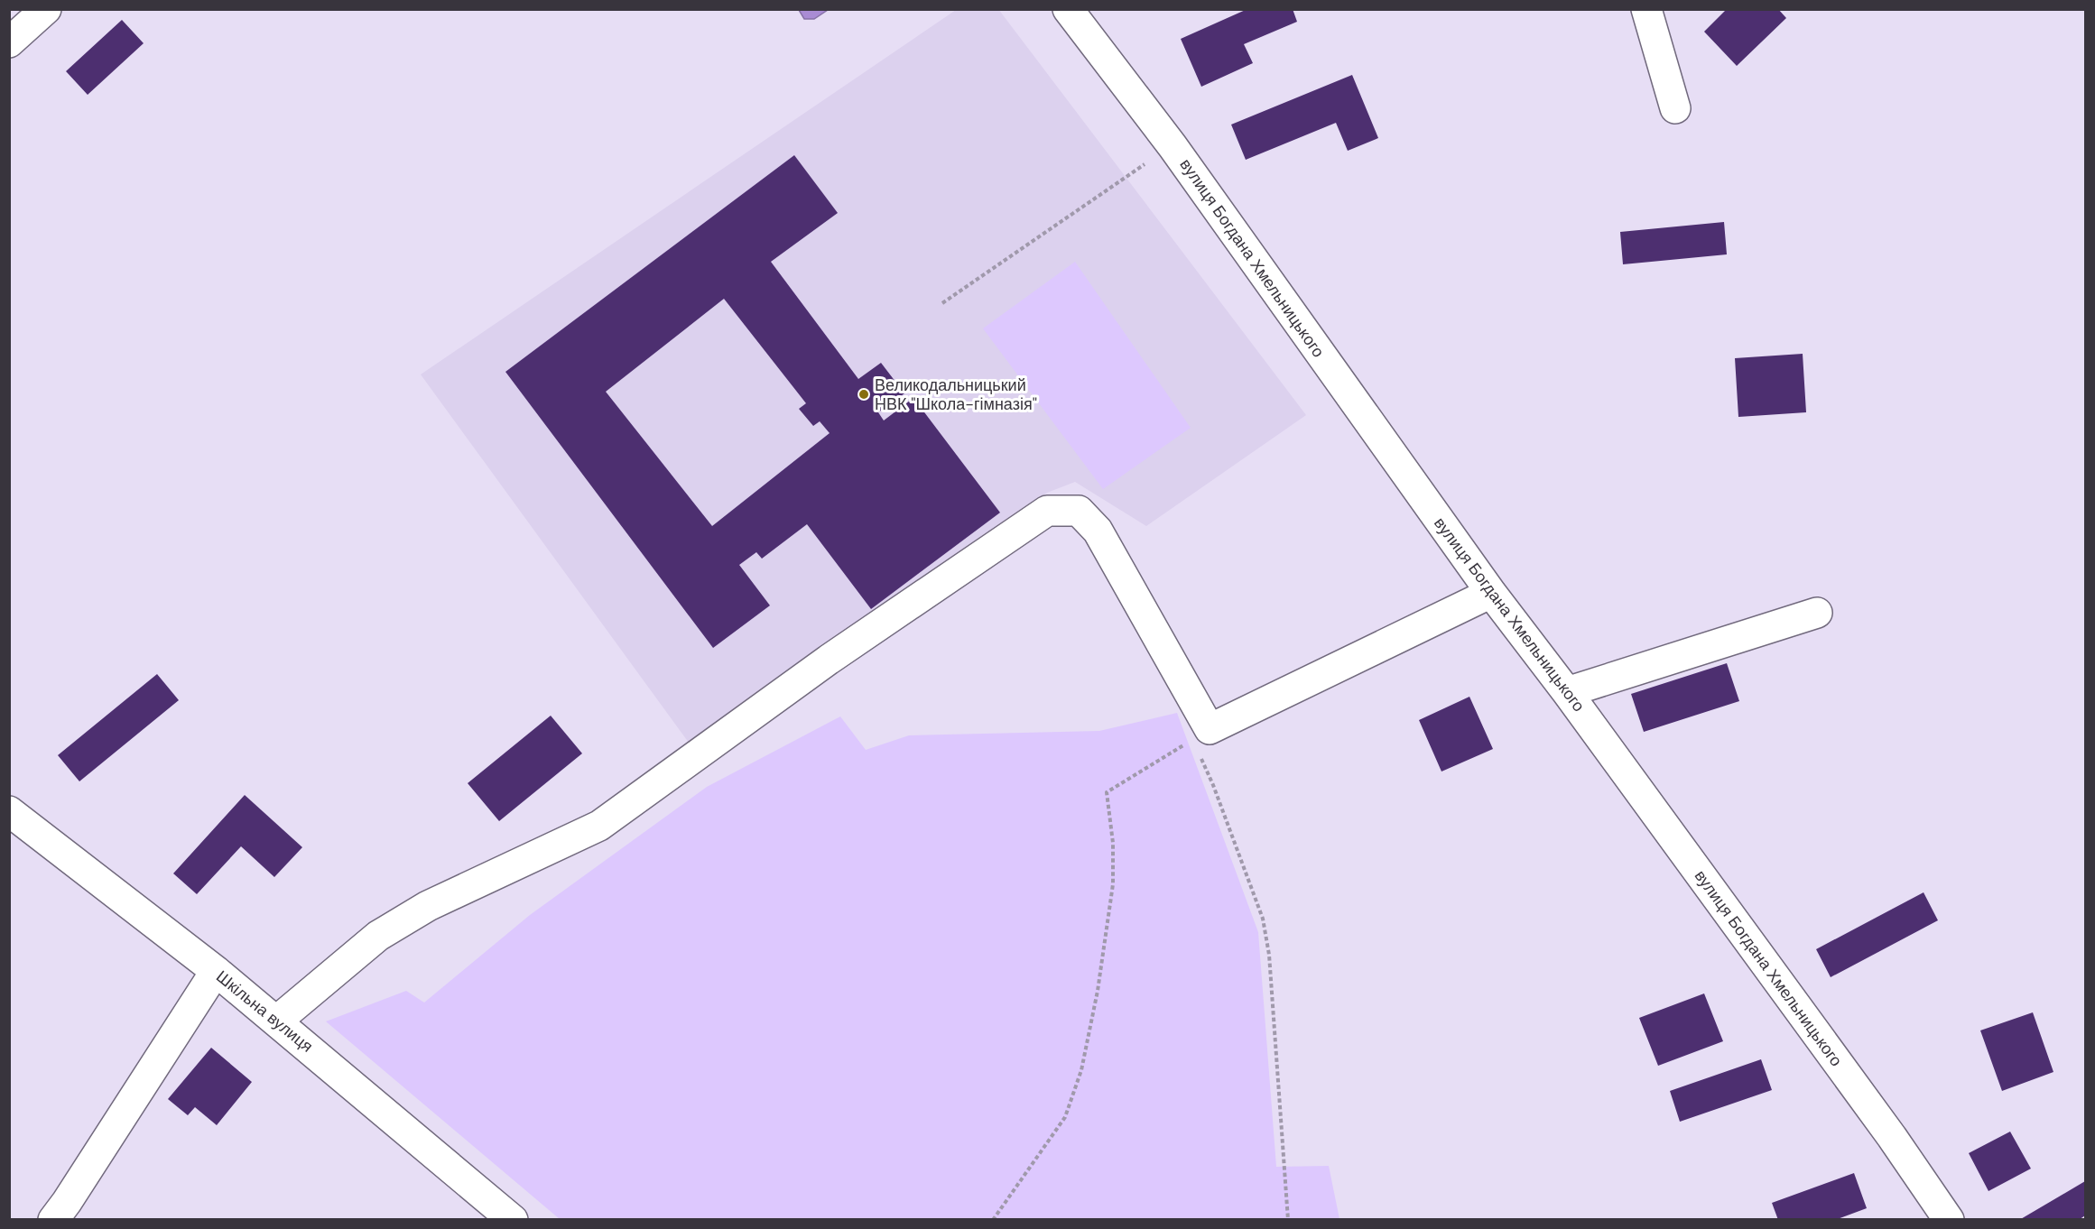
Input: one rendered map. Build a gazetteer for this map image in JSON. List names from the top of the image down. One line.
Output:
{"streets":{"street":["вулиця Богдана Хмельницького","Шкільна вулиця"]},"places":["Великодальницький НВК \"Школа-гімназія\""]}
